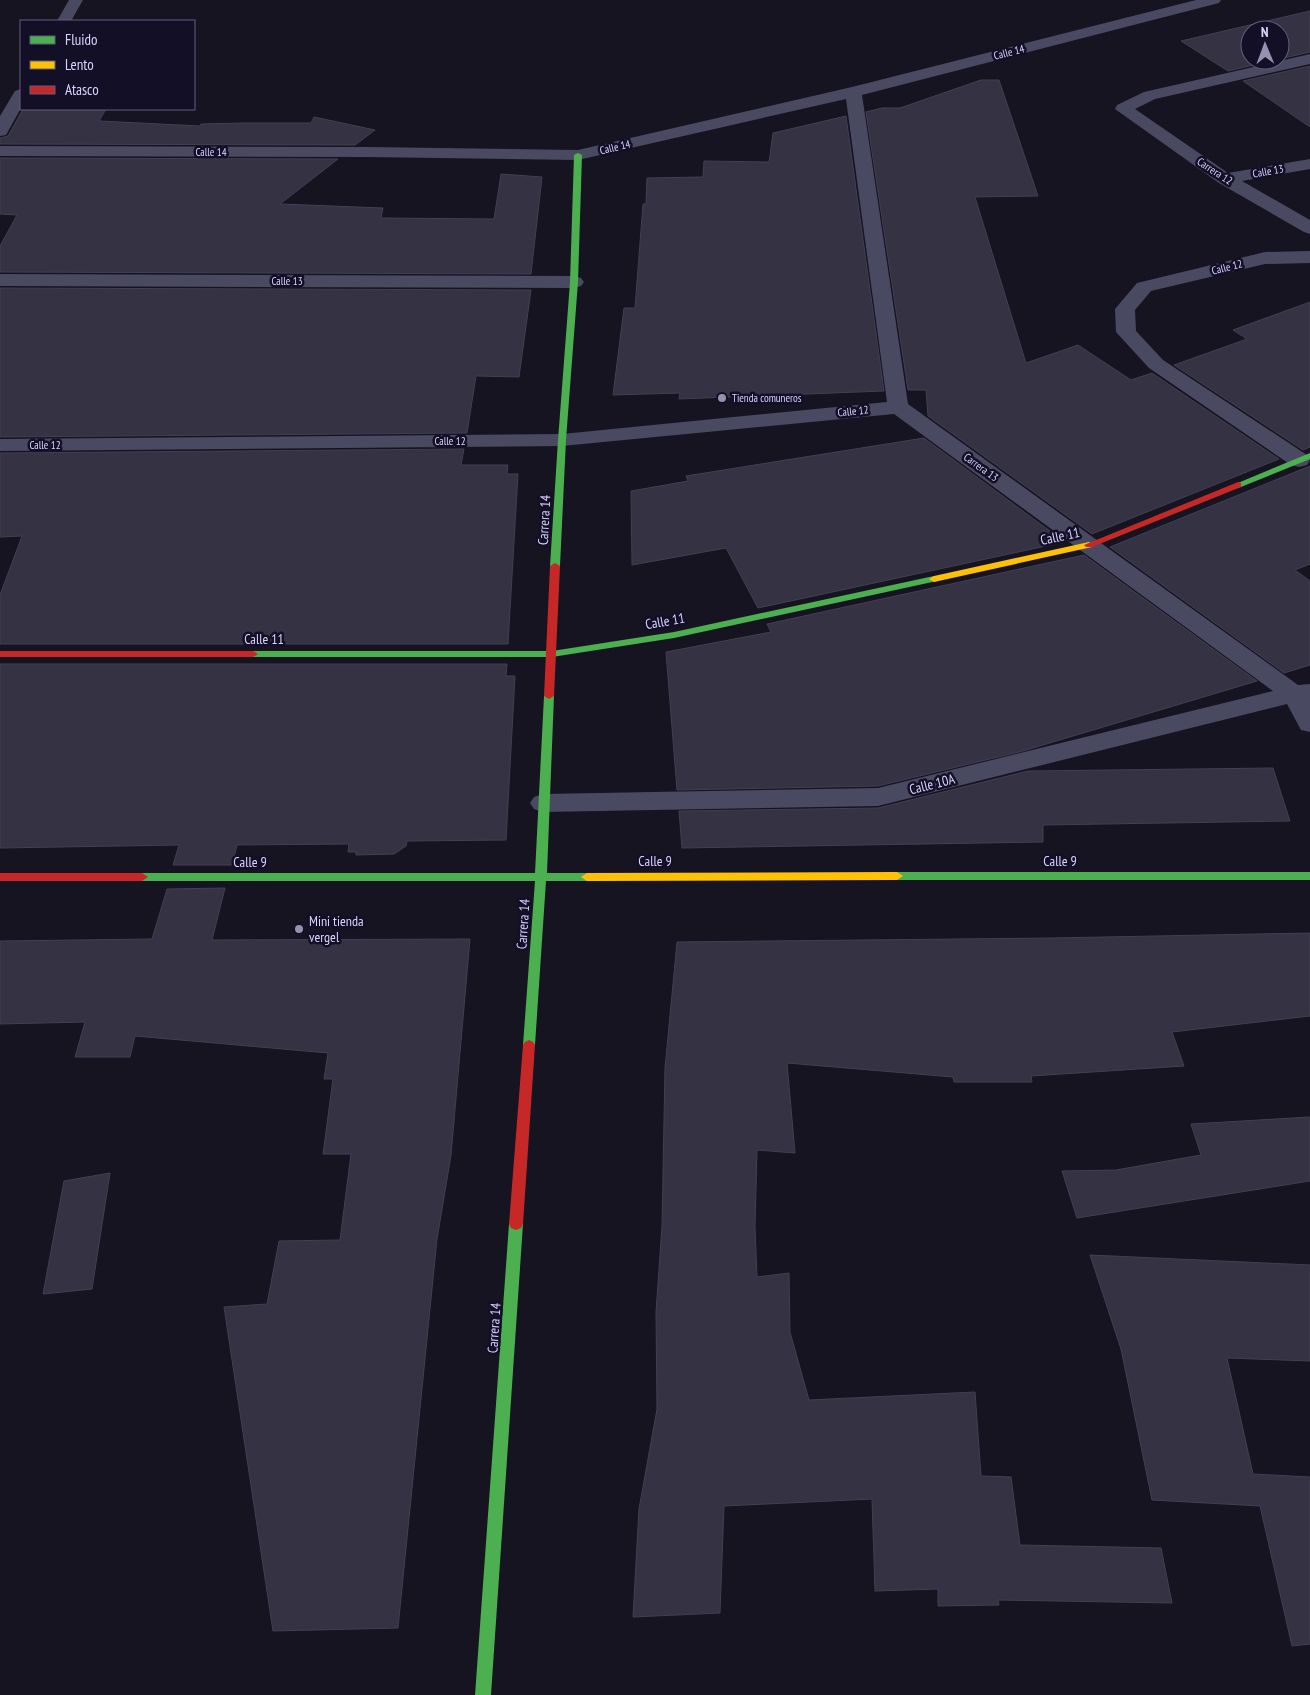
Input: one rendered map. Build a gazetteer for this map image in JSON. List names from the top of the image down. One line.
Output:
{"streets":{"street":["Calle 14","Carrera 12","Calle 13","Calle 12","Carrera 13","Carrera 14","Calle 11","Calle 10A","Calle 9"]},"crossings":[["Calle 14","Carrera 14"],["Carrera 12","Calle 13"],["Calle 13","Carrera 14"],["Calle 12","Carrera 13"],["Calle 12","Carrera 14"],["Calle 12","Calle 11"],["Carrera 13","Calle 11"],["Carrera 13","Calle 10A"],["Carrera 14","Calle 11"],["Carrera 14","Calle 10A"],["Carrera 14","Calle 9"]],"places":["Tienda comuneros","Mini tienda vergel"],"legend":["Fluido","Lento","Atasco"],"north":"top"}
